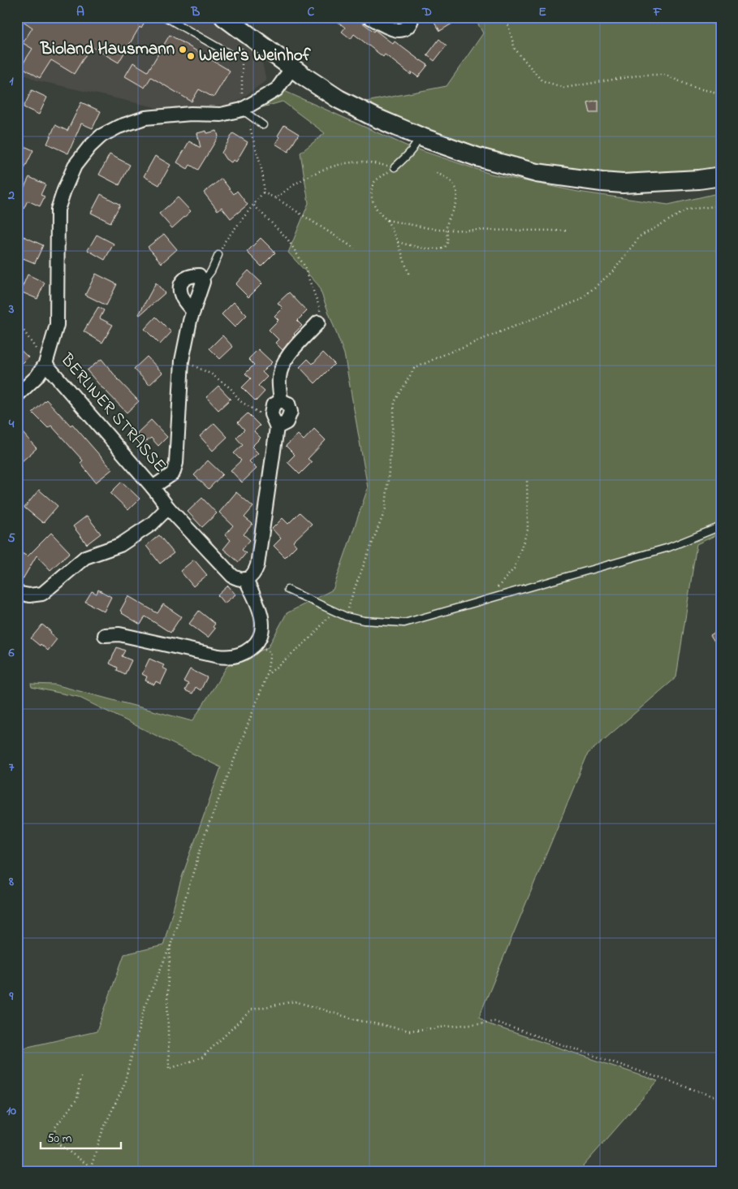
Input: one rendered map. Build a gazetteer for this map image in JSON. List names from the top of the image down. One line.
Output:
{"streets":{"street":["BERLINER STRASSE"]},"places":["Bioland Hausmann","Weiler's Weinhof"],"scale_bar":"50 m","grid":{"columns":["A","B","C","D","E","F"],"rows":["1","2","3","4","5","6","7","8","9","10"]}}
